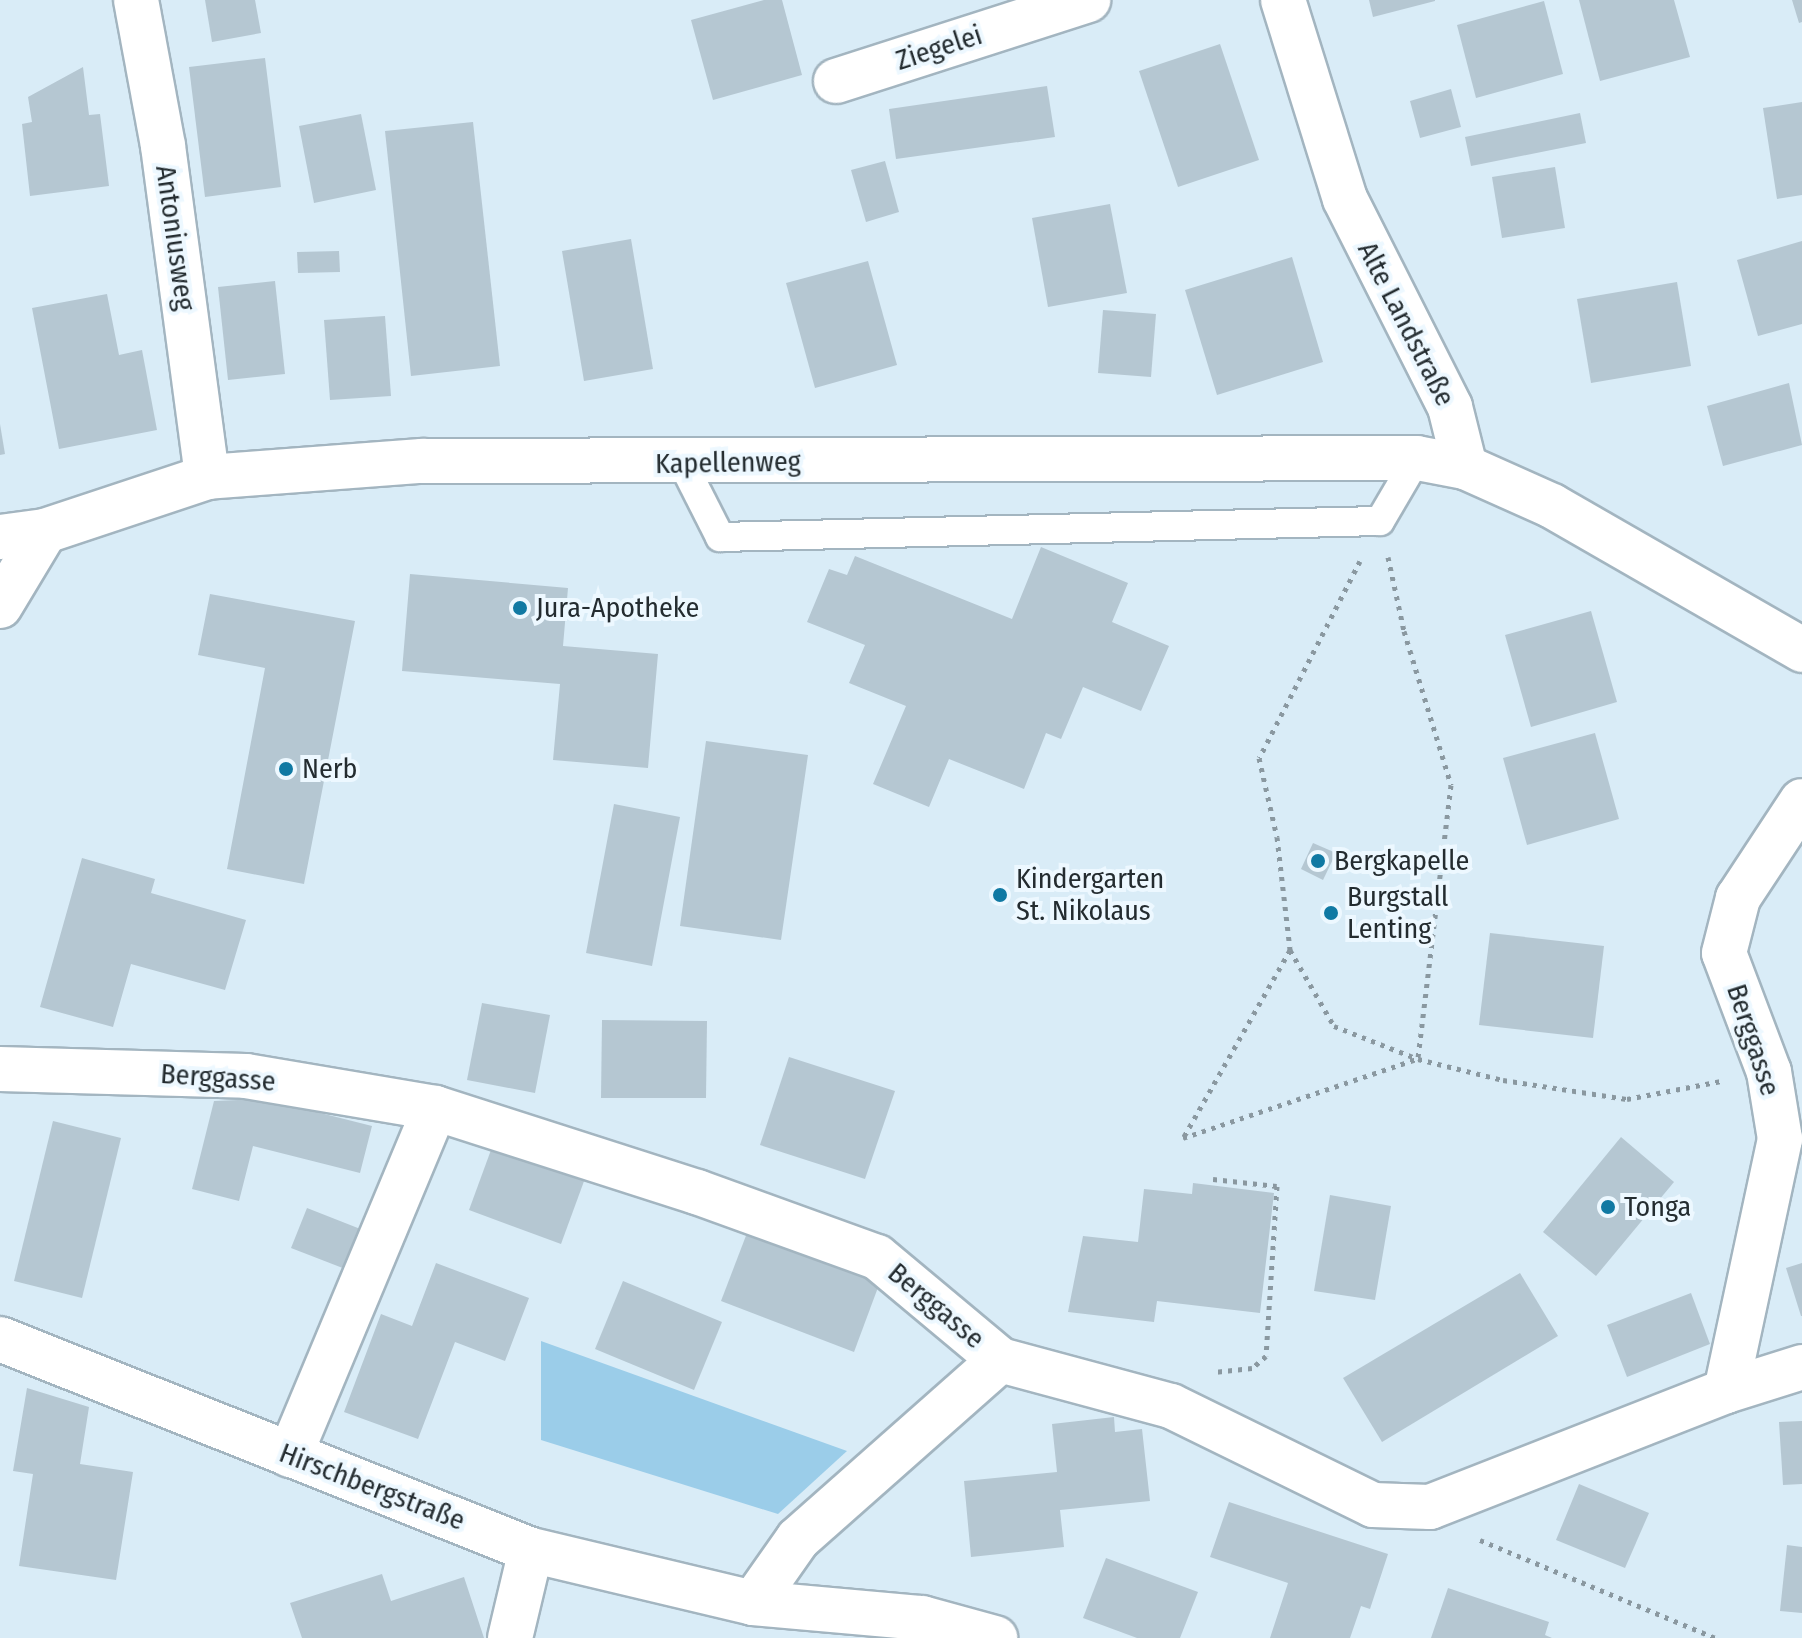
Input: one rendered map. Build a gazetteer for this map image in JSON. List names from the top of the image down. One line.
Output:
{"streets":{"street":["Ziegelei","Antoniusweg","Alte Landstraße","Kapellenweg","Berggasse","Hirschbergstraße"]},"crossings":[["Antoniusweg","Kapellenweg"],["Alte Landstraße","Kapellenweg"]],"places":["Jura-Apotheke","Nerb","Bergkapelle","Kindergarten St. Nikolaus","Burgstall Lenting","Tonga"]}
